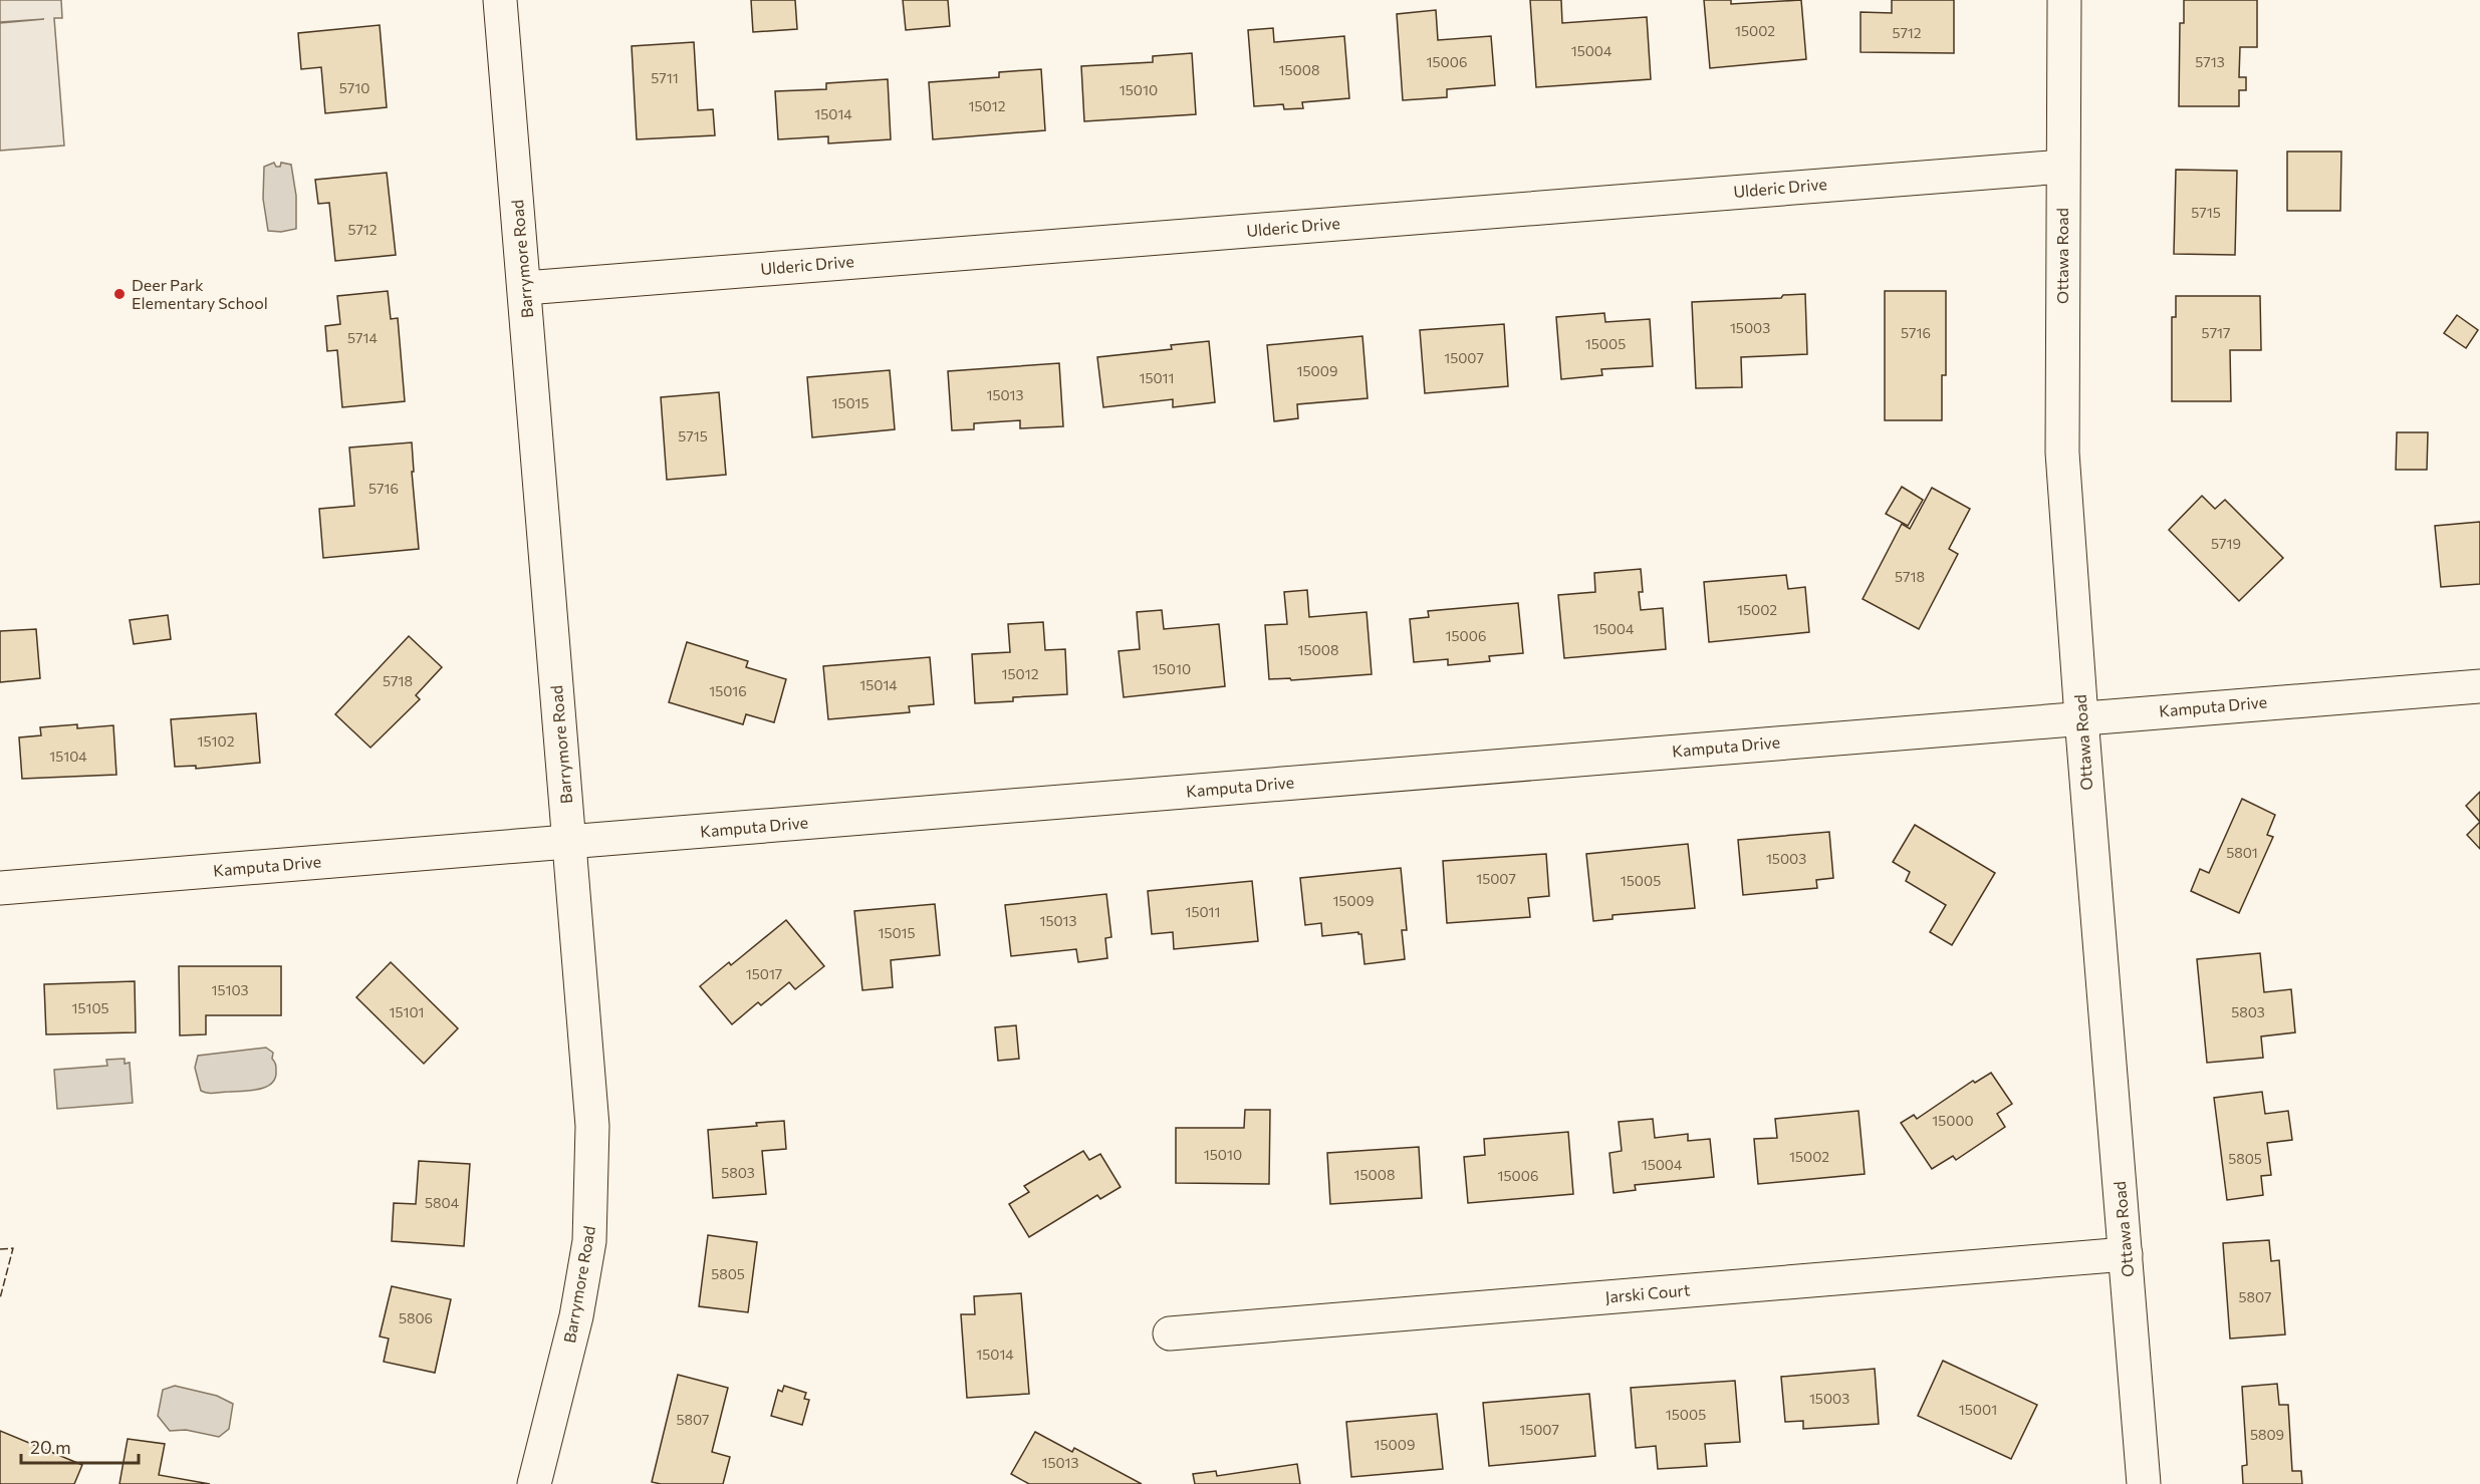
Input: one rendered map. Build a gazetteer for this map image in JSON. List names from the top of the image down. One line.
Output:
{"streets":{"street":["Ulderic Drive","Ottawa Road","Barrymore Road","Kamputa Drive","Jarski Court"]},"crossings":[["Ulderic Drive","Ottawa Road"],["Ulderic Drive","Barrymore Road"],["Ottawa Road","Kamputa Drive"],["Ottawa Road","Jarski Court"],["Barrymore Road","Kamputa Drive"]],"places":["Deer Park Elementary School"],"house_numbers":["15002","5712","15004","15006","5713","15008","5711","5710","15010","15012","15014","5715","5712","15003","5716","5717","5714","15005","15007","15009","15011","15013","15015","5715","5716","5719","5718","15002","15004","15006","15008","15010","15012","5718","15014","15016","15102","15104","5801","15003","15007","15005","15009","15011","15013","15015","15017","15103","15105","15101","5803","15000","15010","15002","5805","15004","5803","15008","15006","5804","5805","5807","5806","15014","15003","15001","15005","5807","15007","5809","15009","15013"],"scale_bar":"20 m"}
